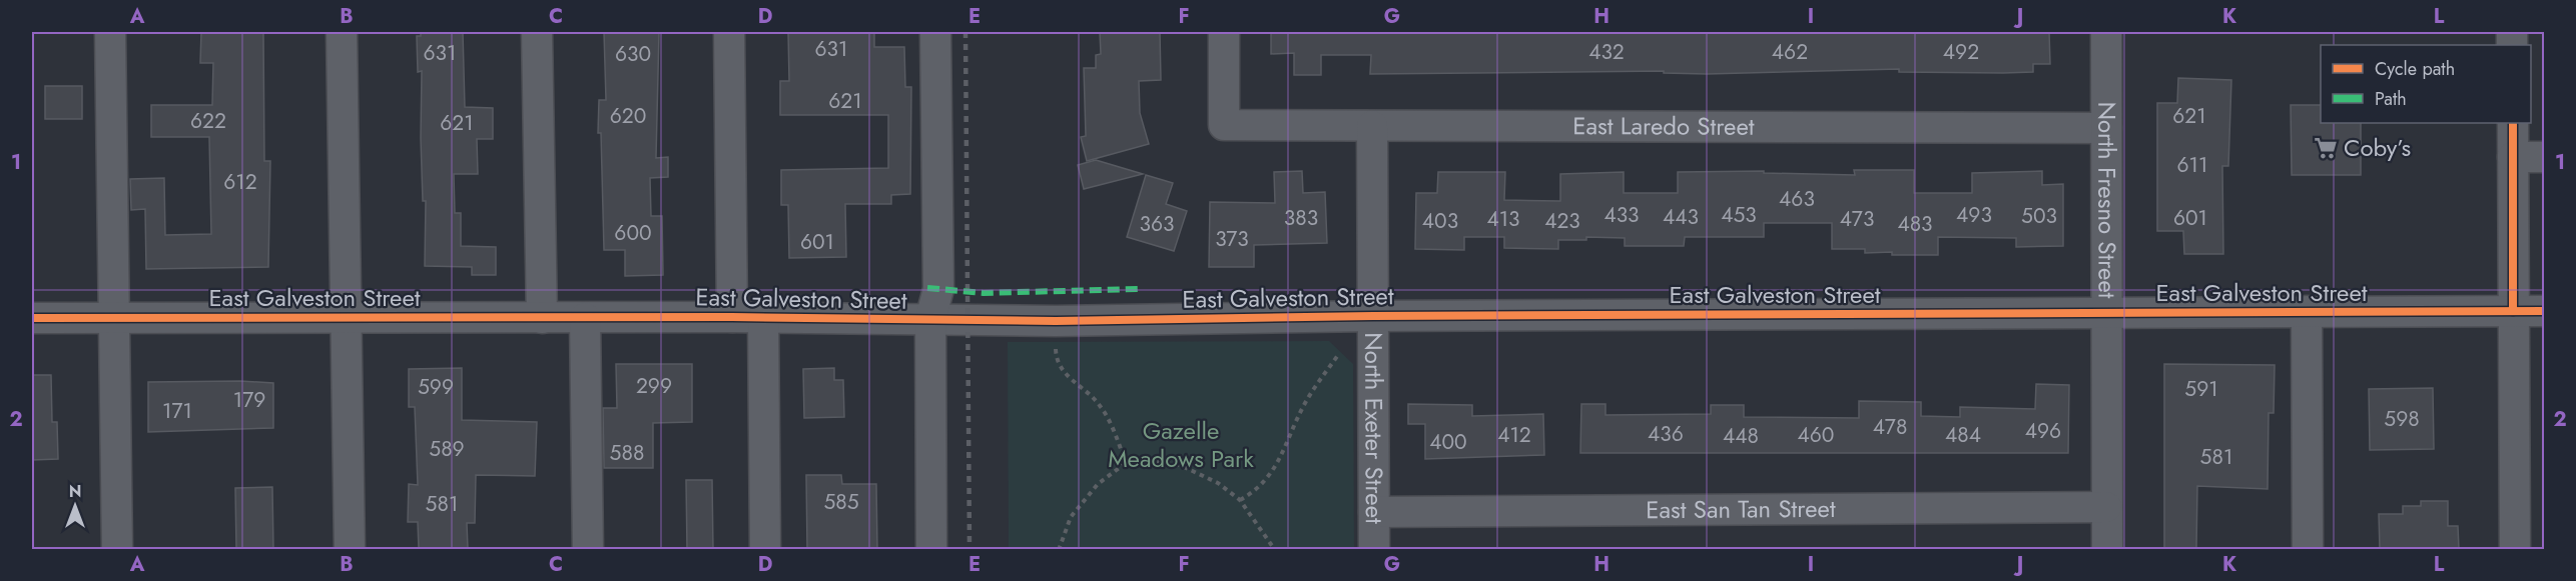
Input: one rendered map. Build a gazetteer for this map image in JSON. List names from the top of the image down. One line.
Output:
{"streets":{"street":["East Laredo Street","North Fresno Street","East Galveston Street","North Exeter Street","East San Tan Street"]},"crossings":[["East Laredo Street","North Fresno Street"],["East Laredo Street","North Exeter Street"],["North Fresno Street","East Galveston Street"],["North Fresno Street","East San Tan Street"],["East Galveston Street","North Exeter Street"],["North Exeter Street","East San Tan Street"]],"parks":["Gazelle Meadows Park"],"places":{"supermarket":["Coby’s"]},"house_numbers":["631","432","462","492","631","630","621","620","621","622","621","611","612","463","433","453","493","503","443","383","601","413","473","403","423","363","483","600","373","601","299","599","591","179","171","598","478","496","436","412","460","484","448","400","589","588","581","585","581"],"legend":["Cycle path","Path"],"north":"top","grid":{"columns":["A","B","C","D","E","F","G","H","I","J","K","L"],"rows":["1","2"]}}
